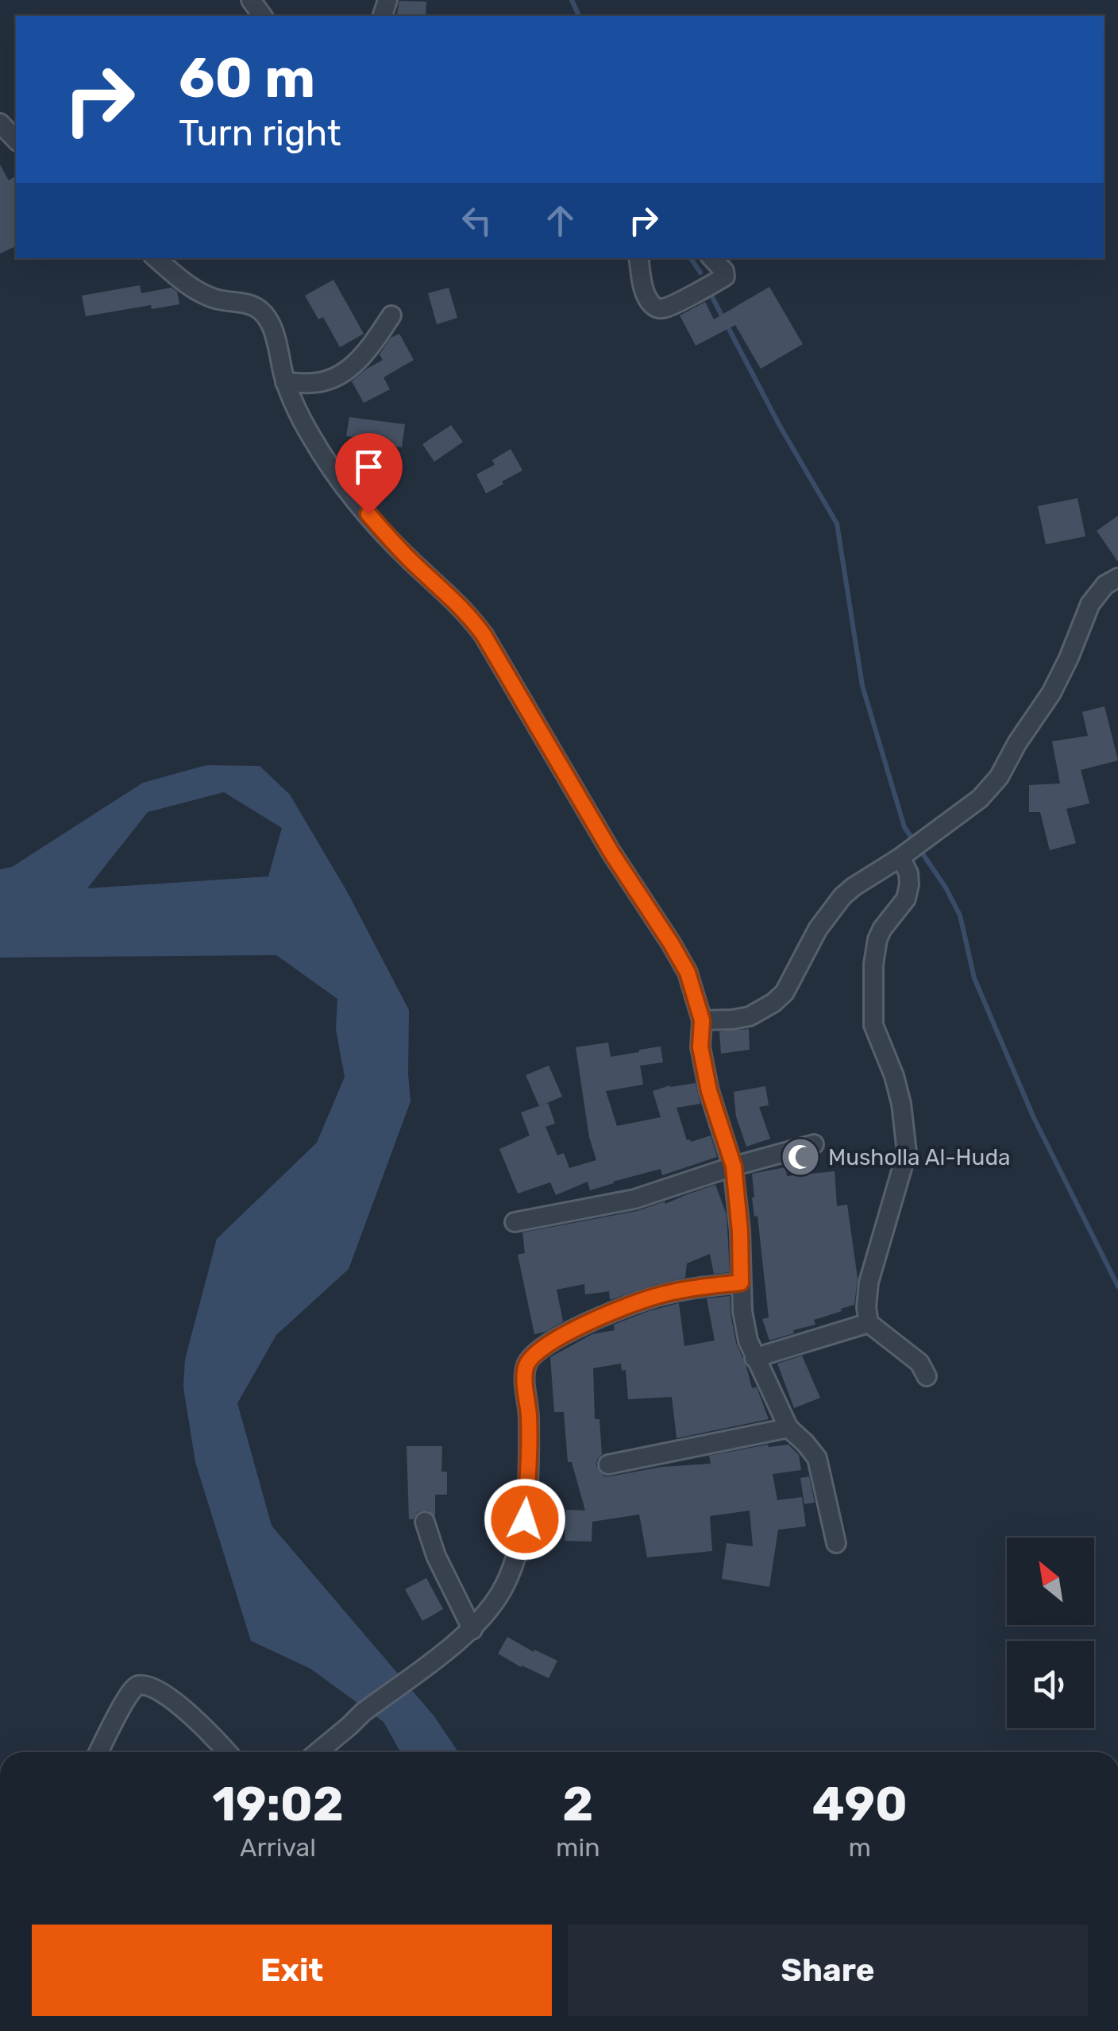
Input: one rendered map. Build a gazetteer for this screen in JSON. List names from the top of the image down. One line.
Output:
{"places":{"mosque":["Musholla Al-Huda"]},"north":"top left","page":{"turn":["60 m","Turn right"],"eta":["19:02","Arrival","2","min","490","m"],"buttons":["Exit","Share"]}}
